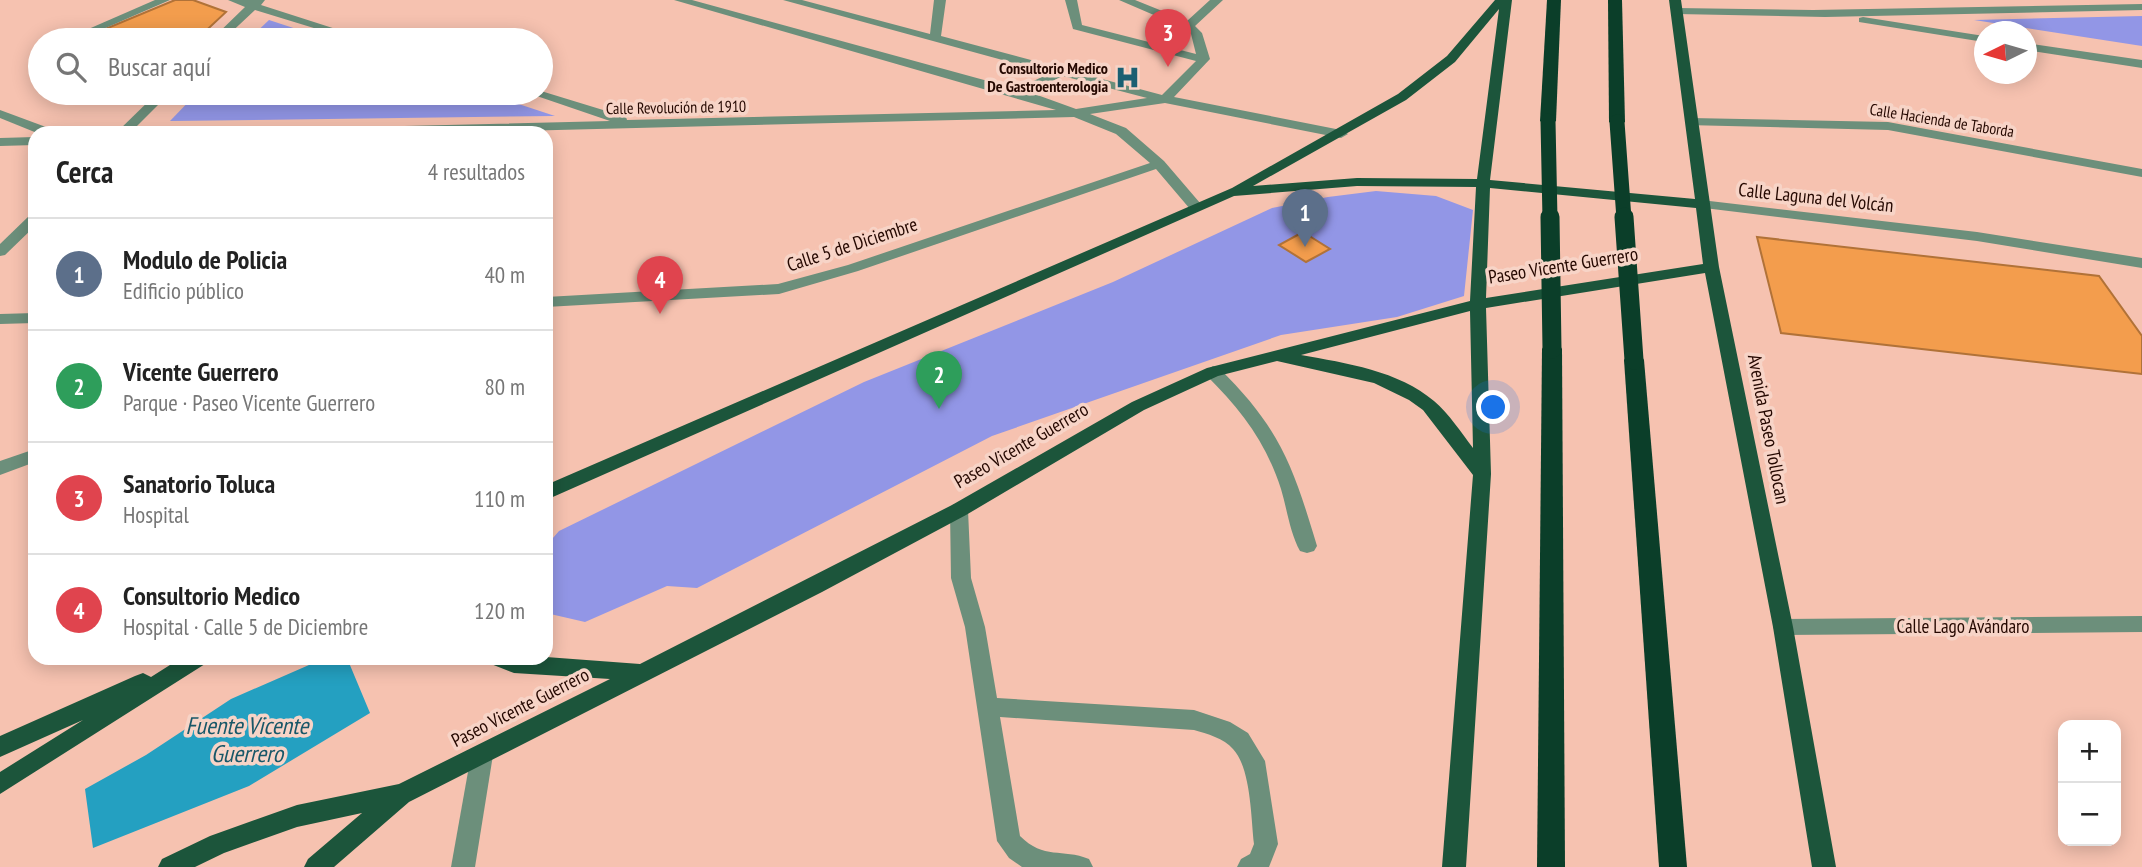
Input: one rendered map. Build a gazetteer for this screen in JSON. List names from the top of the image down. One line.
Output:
{"streets":{"main road":["Calle Laguna del Volcán","Paseo Vicente Guerrero","Avenida Paseo Tollocan"],"street":["Calle Revolución de 1910","Calle Hacienda de Taborda","Calle 5 de Diciembre","Calle Lago Avándaro"]},"crossings":[["Calle Hacienda de Taborda","Avenida Paseo Tollocan"],["Calle Laguna del Volcán","Avenida Paseo Tollocan"],["Paseo Vicente Guerrero","Avenida Paseo Tollocan"],["Avenida Paseo Tollocan","Calle Lago Avándaro"]],"water":["Fuente Vicente Guerrero"],"places":{"hospital":["Consultorio Medico De Gastroenterologia"]},"north":"left","page":{"pins":["3","1","4","2"],"search":"Buscar aquí","heading":["Cerca","4 resultados"],"list":[{"mark":"1","name":"Modulo de Policia","note":"Edificio público","value":"40 m"},{"mark":"2","name":"Vicente Guerrero","note":"Parque · Paseo Vicente Guerrero","value":"80 m"},{"mark":"3","name":"Sanatorio Toluca","note":"Hospital","value":"110 m"},{"mark":"4","name":"Consultorio Medico","note":"Hospital · Calle 5 de Diciembre","value":"120 m"}],"map_buttons":["+","−"]}}
